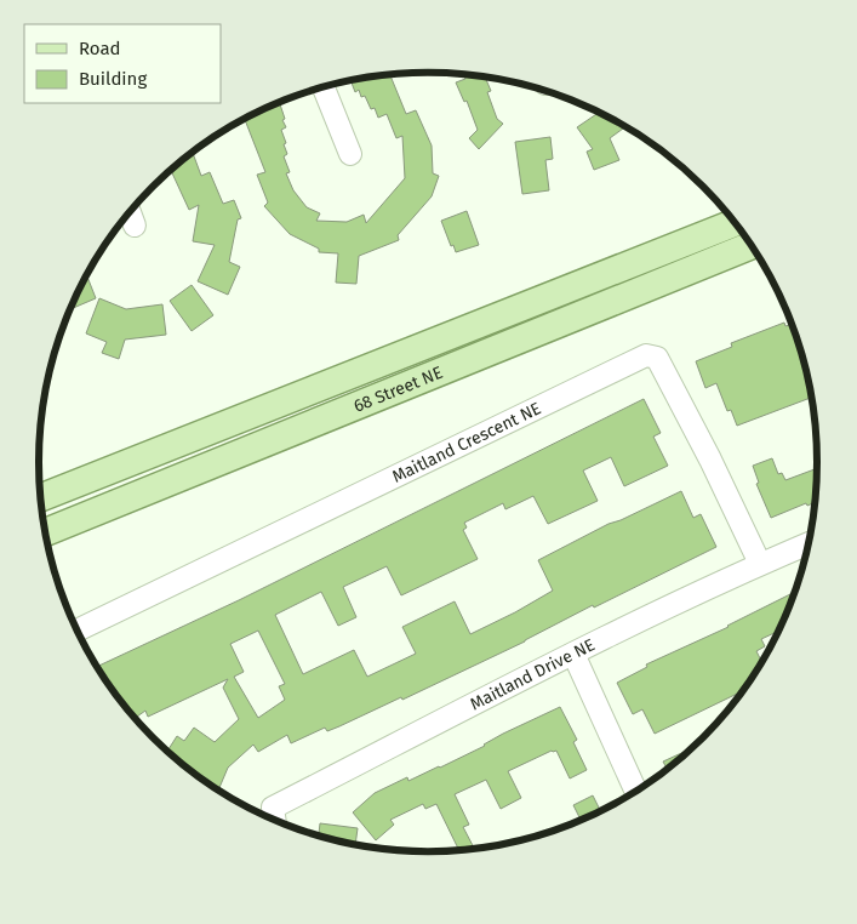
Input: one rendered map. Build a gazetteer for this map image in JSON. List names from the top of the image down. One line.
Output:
{"streets":{"main road":["68 Street NE"],"street":["Maitland Crescent NE","Maitland Drive NE"]},"crossings":[["Maitland Crescent NE","Maitland Drive NE"]],"legend":["Road","Building"]}
